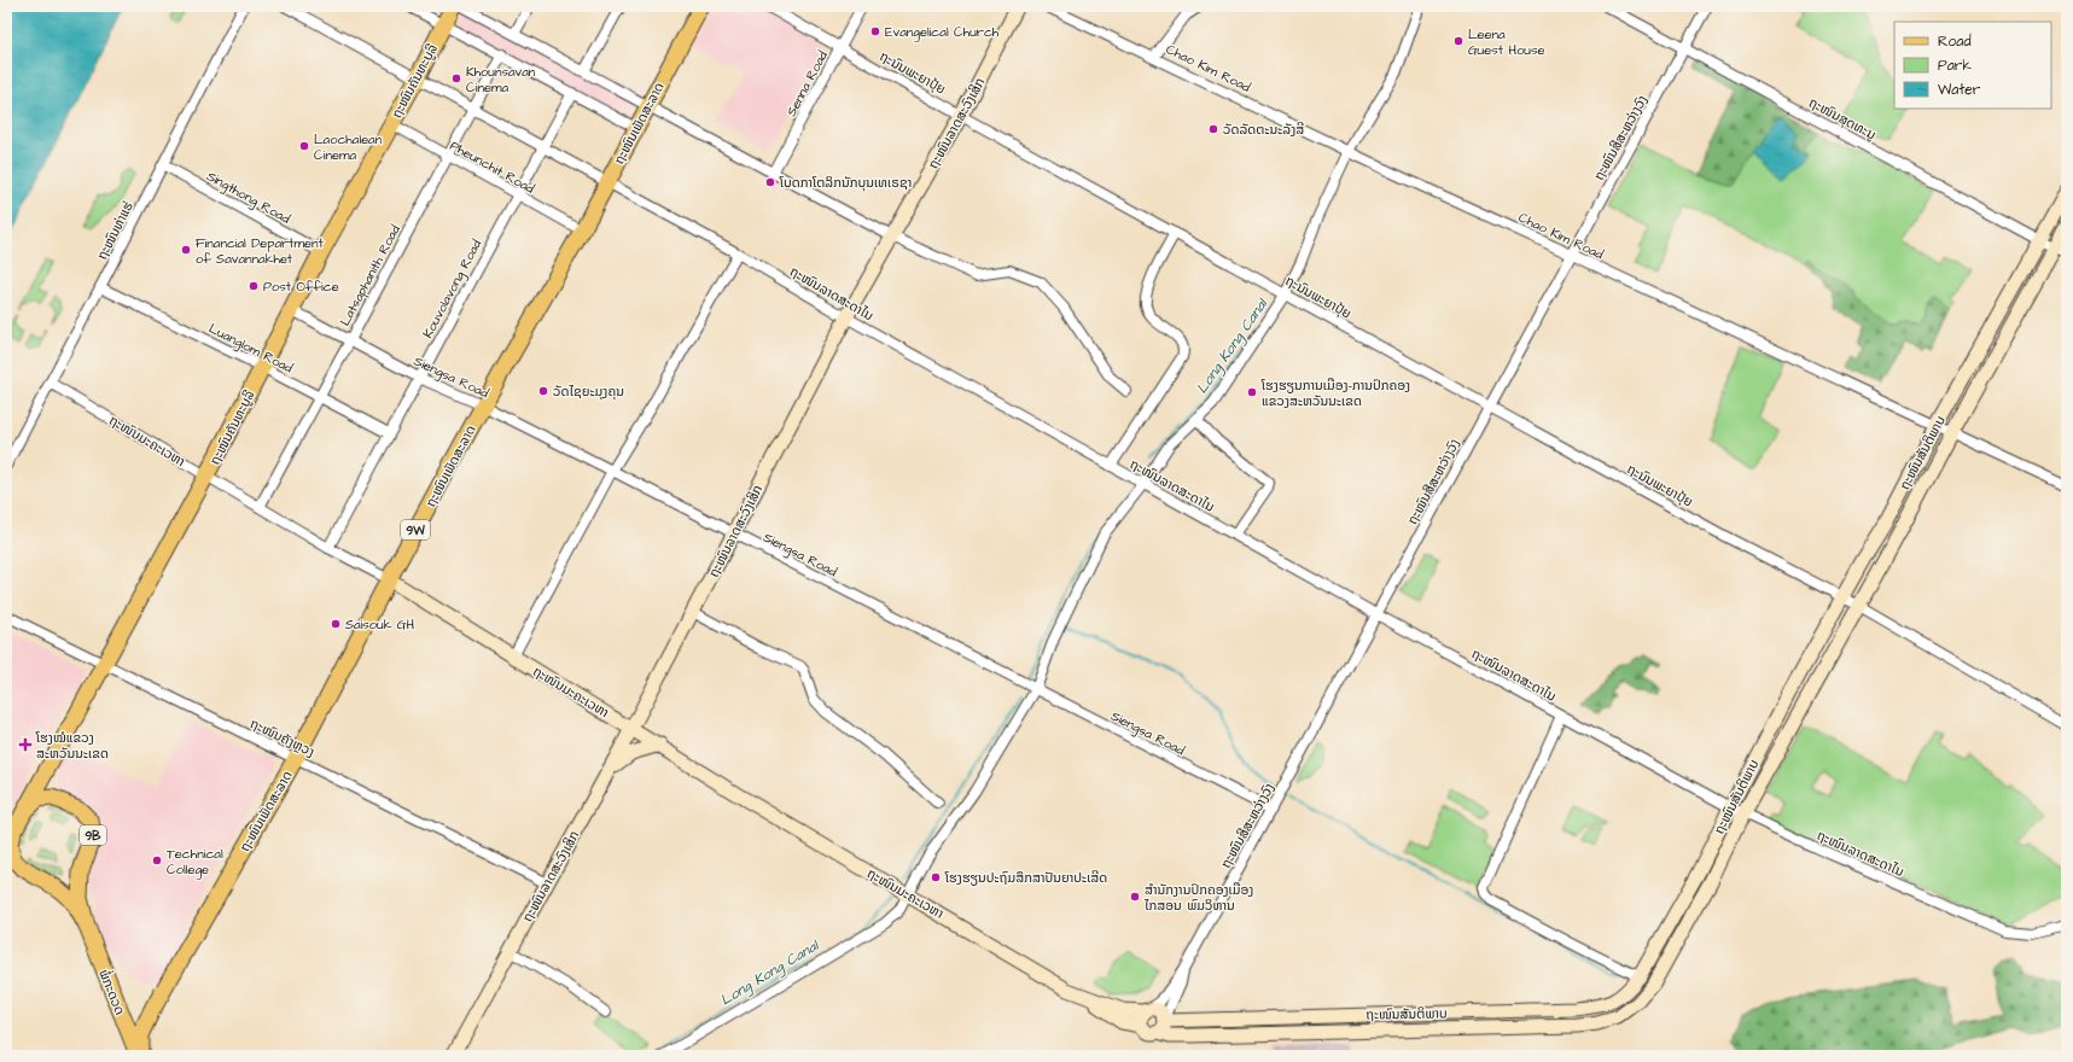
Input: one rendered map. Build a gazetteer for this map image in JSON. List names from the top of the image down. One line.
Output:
{"streets":{"main road":["ຖະໜົນຄັນທະບູລີ","ຖະໜົນເພັດສະລາດ","9W","9B","ພໍ່ກະດວດ"],"street":["Chao Kim Road","ຖະນົນພະຍາປຸ້ຍ","Senna Road","ຖະໜົນສຸດທະນູ","ຖະໜົນລາດສະວົງເສິກ","ຖະໜົນສີສະຫວ່າງວົງ","Pheunchit Road","Singthong Road","ຖະໜົນທ່າແຮ່","Latsaphanith Road","Kouvolavong Road","ຖະໜົນລາດສະດາໄນ","Luanglom Road","Siengsa Road","ຖະໜົນມະຄະເວຫາ","ຖະໜົນສັນຕິພາບ","ຖະໜົນຄັງຫຼວງ"]},"crossings":[["Chao Kim Road","ຖະໜົນສີສະຫວ່າງວົງ"],["Chao Kim Road","ຖະໜົນສັນຕິພາບ"],["ຖະນົນພະຍາປຸ້ຍ","Senna Road"],["ຖະນົນພະຍາປຸ້ຍ","ຖະໜົນລາດສະວົງເສິກ"],["ຖະນົນພະຍາປຸ້ຍ","ຖະໜົນສີສະຫວ່າງວົງ"],["ຖະນົນພະຍາປຸ້ຍ","ຖະໜົນສັນຕິພາບ"],["ຖະໜົນຄັນທະບູລີ","Pheunchit Road"],["ຖະໜົນຄັນທະບູລີ","Singthong Road"],["ຖະໜົນຄັນທະບູລີ","ຖະໜົນລາດສະດາໄນ"],["ຖະໜົນຄັນທະບູລີ","Luanglom Road"],["ຖະໜົນຄັນທະບູລີ","Siengsa Road"],["ຖະໜົນຄັນທະບູລີ","ຖະໜົນມະຄະເວຫາ"],["ຖະໜົນຄັນທະບູລີ","ຖະໜົນຄັງຫຼວງ"],["ຖະໜົນຄັນທະບູລີ","9B"],["ຖະໜົນສຸດທະນູ","ຖະໜົນສີສະຫວ່າງວົງ"],["ຖະໜົນສຸດທະນູ","ຖະໜົນສັນຕິພາບ"],["ຖະໜົນເພັດສະລາດ","Pheunchit Road"],["ຖະໜົນເພັດສະລາດ","ຖະໜົນລາດສະດາໄນ"],["ຖະໜົນເພັດສະລາດ","Siengsa Road"],["ຖະໜົນເພັດສະລາດ","ຖະໜົນມະຄະເວຫາ"],["ຖະໜົນເພັດສະລາດ","ຖະໜົນຄັງຫຼວງ"],["ຖະໜົນເພັດສະລາດ","ພໍ່ກະດວດ"],["ຖະໜົນລາດສະວົງເສິກ","ຖະໜົນລາດສະດາໄນ"],["ຖະໜົນລາດສະວົງເສິກ","Siengsa Road"],["ຖະໜົນລາດສະວົງເສິກ","ຖະໜົນມະຄະເວຫາ"],["ຖະໜົນລາດສະວົງເສິກ","ຖະໜົນຄັງຫຼວງ"],["ຖະໜົນສີສະຫວ່າງວົງ","ຖະໜົນລາດສະດາໄນ"],["ຖະໜົນສີສະຫວ່າງວົງ","Siengsa Road"],["Pheunchit Road","Latsaphanith Road"],["Pheunchit Road","Kouvolavong Road"],["Singthong Road","ຖະໜົນທ່າແຮ່"],["ຖະໜົນທ່າແຮ່","Luanglom Road"],["ຖະໜົນທ່າແຮ່","ຖະໜົນມະຄະເວຫາ"],["Latsaphanith Road","ຖະໜົນລາດສະດາໄນ"],["Latsaphanith Road","Luanglom Road"],["Latsaphanith Road","Siengsa Road"],["Latsaphanith Road","ຖະໜົນມະຄະເວຫາ"],["Kouvolavong Road","ຖະໜົນລາດສະດາໄນ"],["Kouvolavong Road","Luanglom Road"],["Kouvolavong Road","Siengsa Road"],["Kouvolavong Road","ຖະໜົນມະຄະເວຫາ"],["ຖະໜົນລາດສະດາໄນ","ຖະໜົນສັນຕິພາບ"],["ຖະໜົນມະຄະເວຫາ","ຖະໜົນສັນຕິພາບ"],["9B","ພໍ່ກະດວດ"]],"water":["Long Kong Canal"],"places":{"other":["Evangelical Church","Leena Guest House","Khounsavan Cinema","ວັດລັດຕະນະລັງສີ","Laochalean Cinema","ໂບດກາໂຕລິກນັກບຸນເທເຣຊາ","Financial Department of Savannakhet","Post Office","ວັດໄຊຍະມຸງຄຸນ","ໂຮງຮຽນການເມືອງ-ການປົກຄອງ ແຂວງສະຫວັນນະເຂດ","Saisouk GH","Technical College","ໂຮງຮຽນປະຖົມສຶກສາປັນຍາປະເສີດ","ສຳນັກງານປົກຄອງເມືອງ ໄກສອນ ພົມວິຫານ"],"health":["ໂຮງໝໍແຂວງ ສະຫວັນນະເຂດ"]},"legend":["Road","Park","Water"]}
